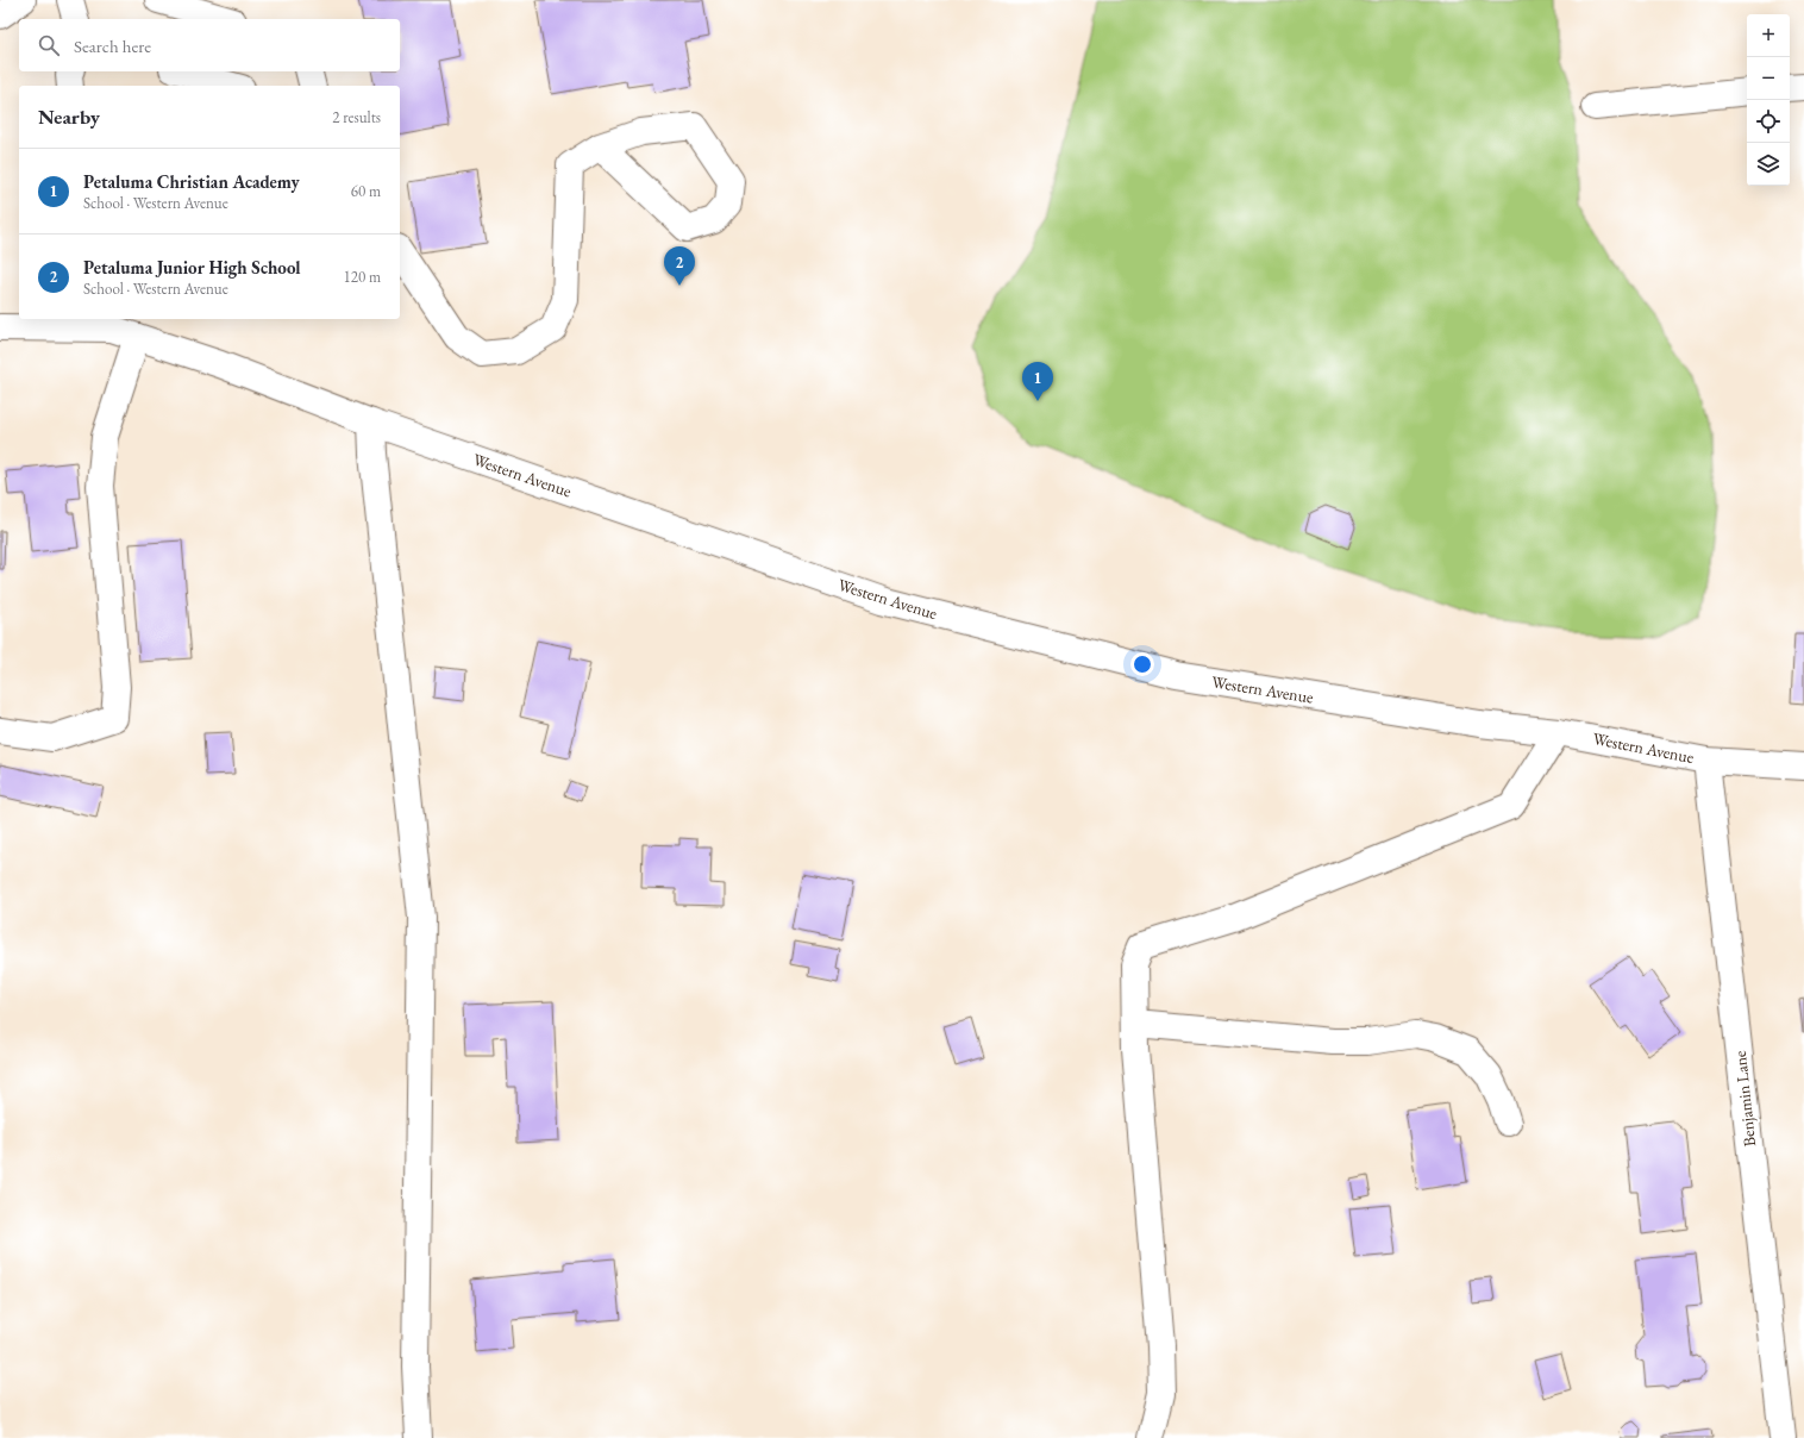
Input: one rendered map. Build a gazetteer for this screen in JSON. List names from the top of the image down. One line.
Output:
{"streets":{"street":["Western Avenue","Benjamin Lane"]},"crossings":[["Western Avenue","Benjamin Lane"]],"page":{"map_buttons":["+","−"],"search":"Search here","heading":["Nearby","2 results"],"list":[{"mark":"1","name":"Petaluma Christian Academy","note":"School · Western Avenue","value":"60 m"},{"mark":"2","name":"Petaluma Junior High School","note":"School · Western Avenue","value":"120 m"}],"pins":["2","1"]}}
